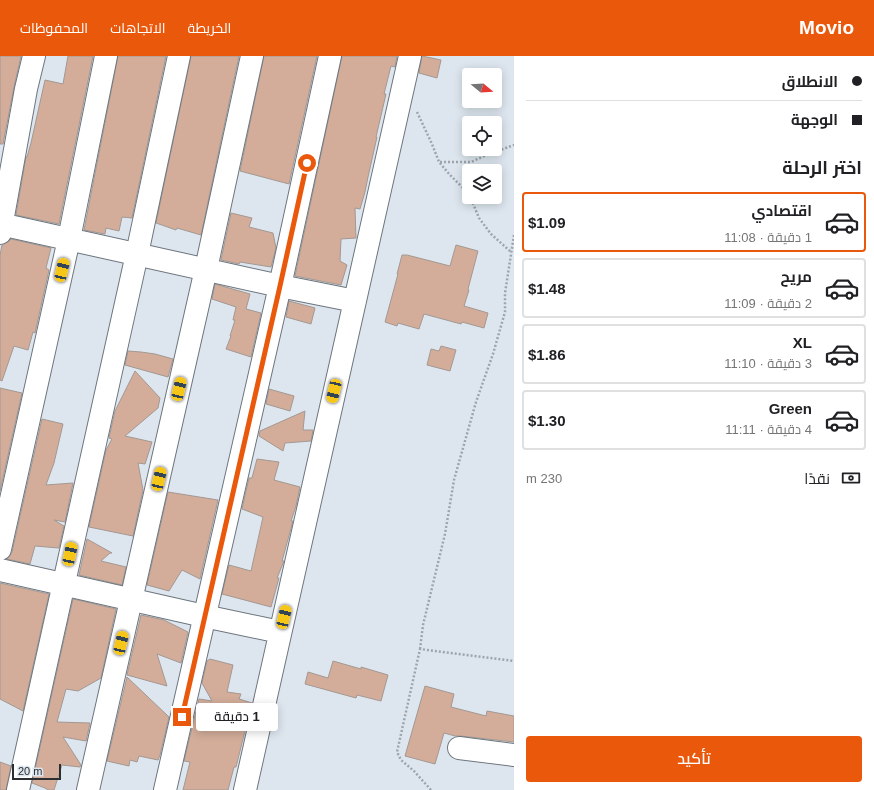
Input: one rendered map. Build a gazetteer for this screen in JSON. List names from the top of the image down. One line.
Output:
{"scale_bar":"20 m","north":"right","page":{"header":"Movio","nav":["الخريطة","الاتجاهات","المحفوظات"],"banner":["الانطلاق","الوجهة"],"heading":"اختر الرحلة","list":[{"name":"اقتصادي","note":"1 دقيقة · 11:08","value":"$1.09"},{"name":"مريح","note":"2 دقيقة · 11:09","value":"$1.48"},{"name":"XL","note":"3 دقيقة · 11:10","value":"$1.86"},{"name":"Green","note":"4 دقيقة · 11:11","value":"$1.30"}],"pay":["نقدًا","230 m"],"bubble":"1 دقيقة","buttons":"تأكيد","scale":"20 m"}}
